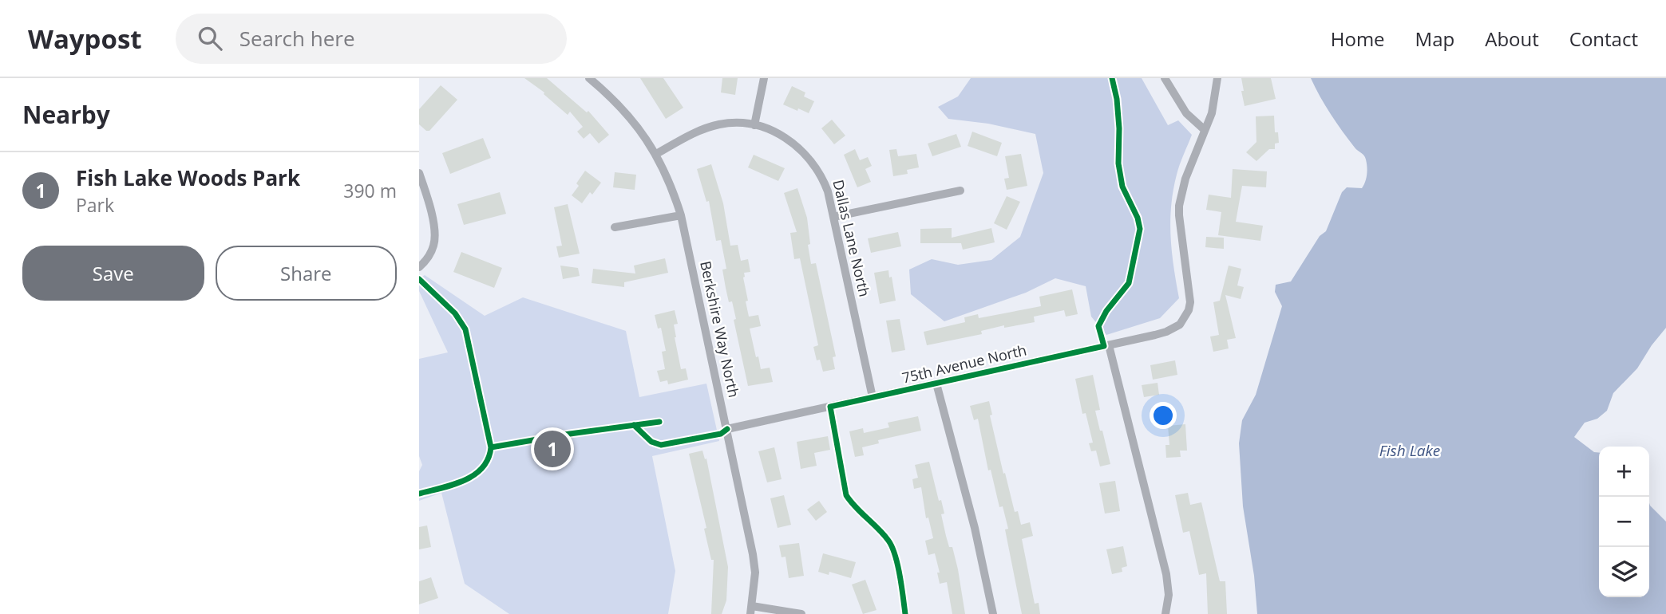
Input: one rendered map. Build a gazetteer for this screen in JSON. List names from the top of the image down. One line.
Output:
{"streets":{"street":["Dallas Lane North","Berkshire Way North","75th Avenue North"]},"crossings":[["Dallas Lane North","Berkshire Way North"],["Dallas Lane North","75th Avenue North"],["Berkshire Way North","75th Avenue North"]],"water":["Fish Lake"],"page":{"header":"Waypost","search":"Search here","nav":["Home","Map","About","Contact"],"heading":"Nearby","list":[{"mark":"1","name":"Fish Lake Woods Park","note":"Park","value":"390 m"}],"buttons":["Save","Share"],"pins":"1","map_buttons":["+","−"]}}
